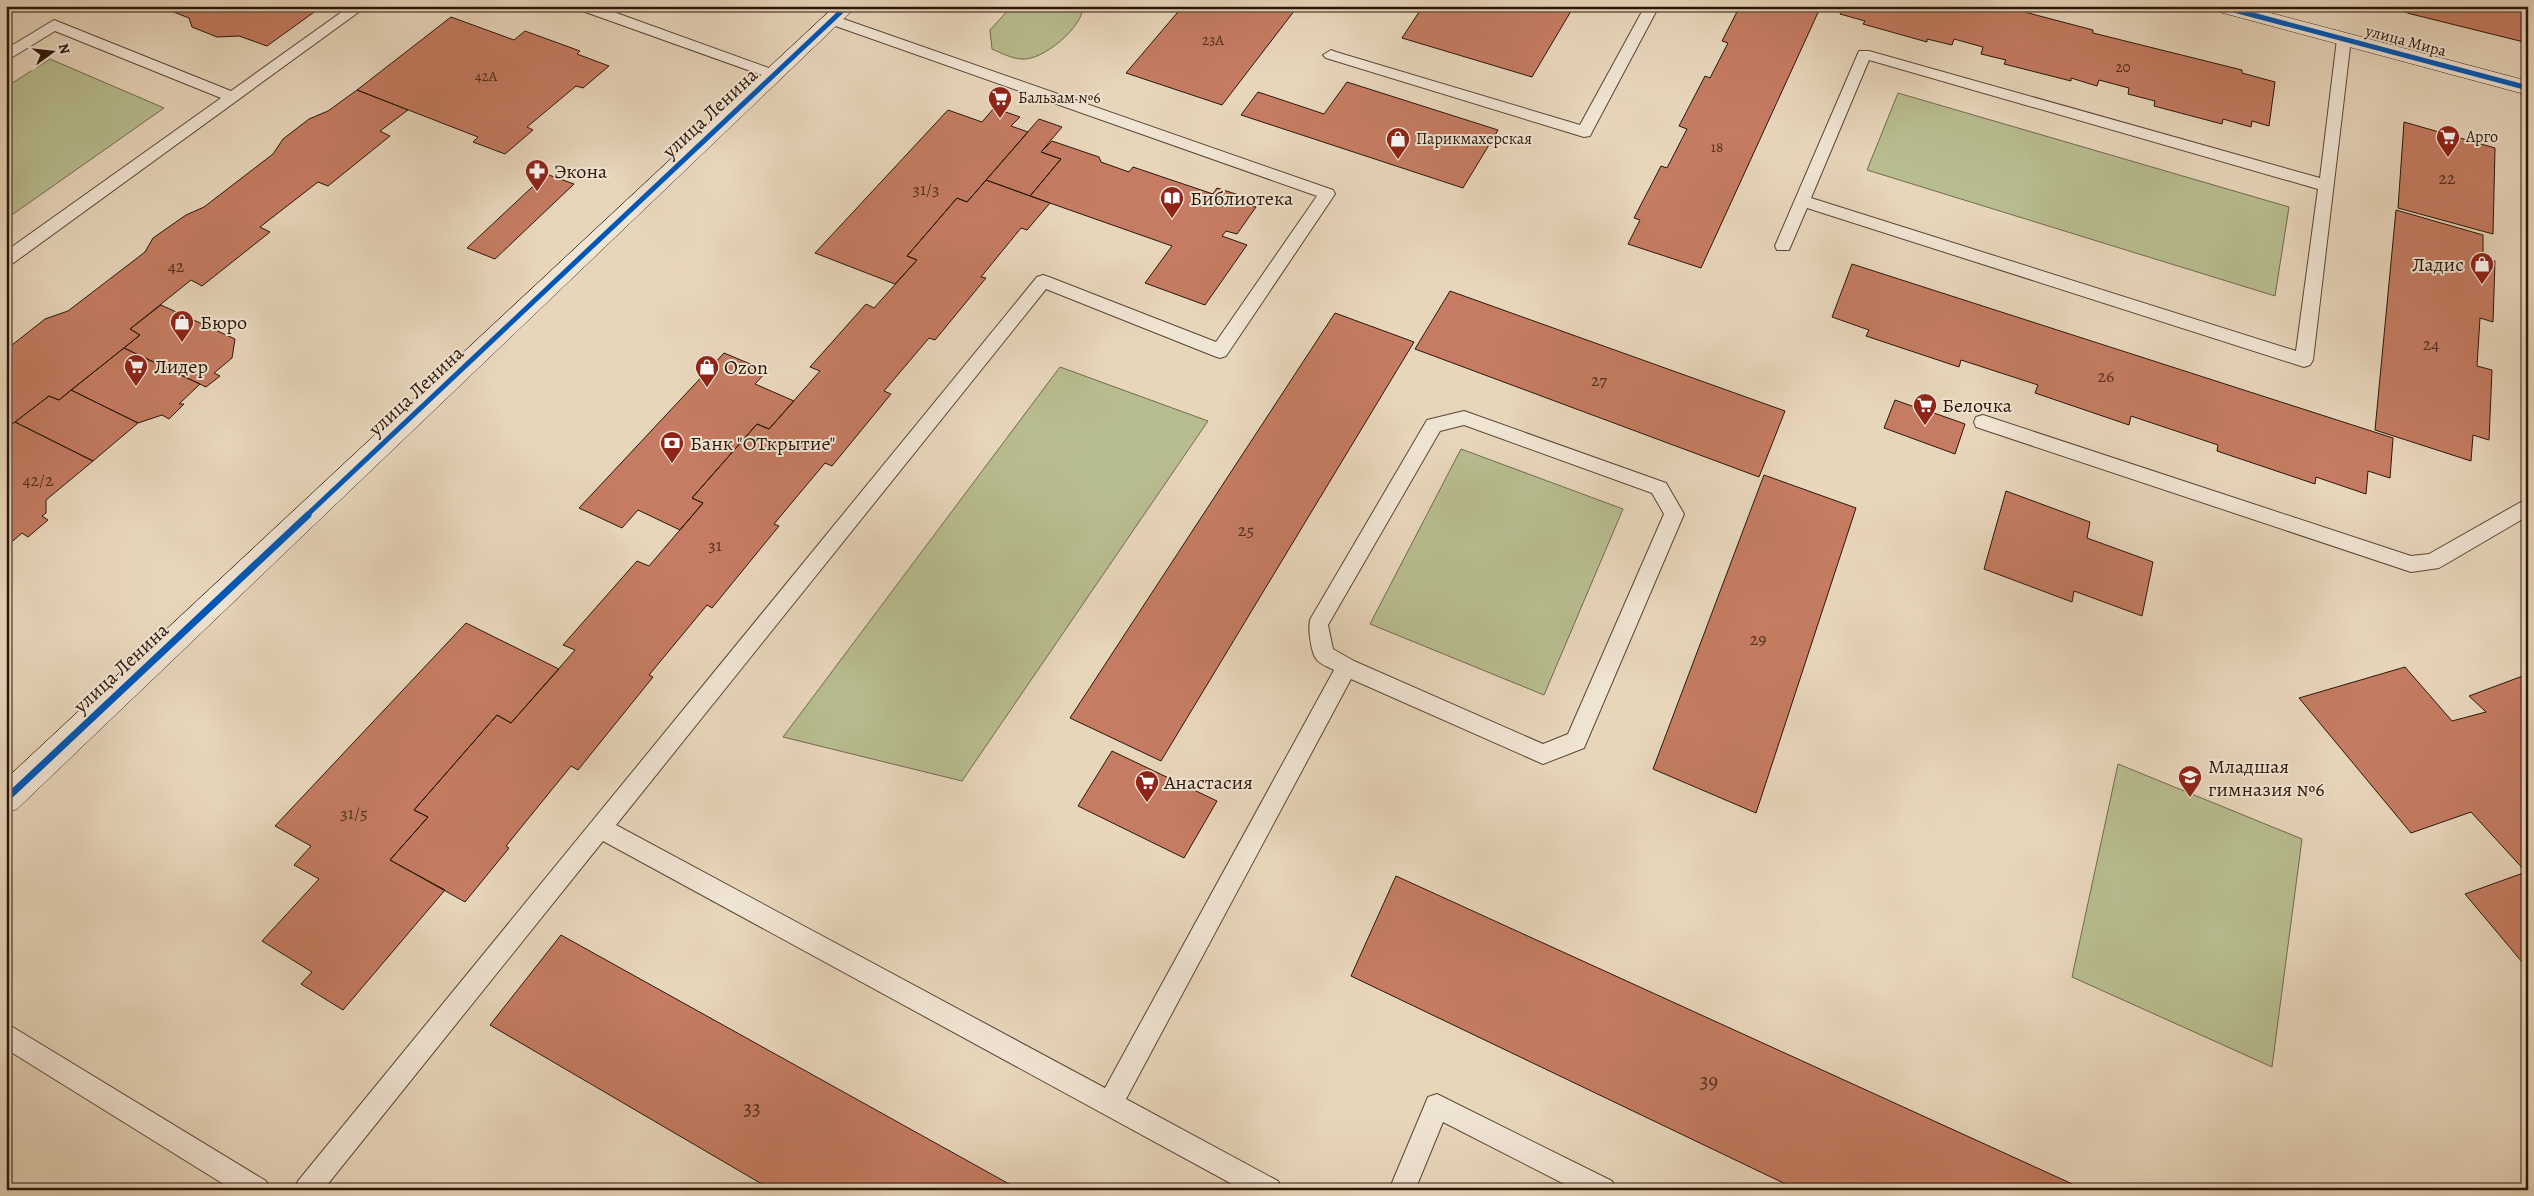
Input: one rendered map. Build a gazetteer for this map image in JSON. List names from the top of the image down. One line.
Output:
{"streets":{"street":["улица Мира","улица Ленина"]},"places":{"supermarket":["Бальзам №6","Арго","Лидер","Белочка","Анастасия"],"shop":["Парикмахерская","Ладис","Бюро","Ozon"],"pharmacy":["Экона"],"library":["Библиотека"],"bank":["Банк \"ОТкрытие\""],"school or university":["Младшая гимназия №6"]},"house_numbers":["23А","20","42А","18","22","31/3","42","24","26","27","42/2","25","31","29","31/5","39","33"],"north":"right"}
